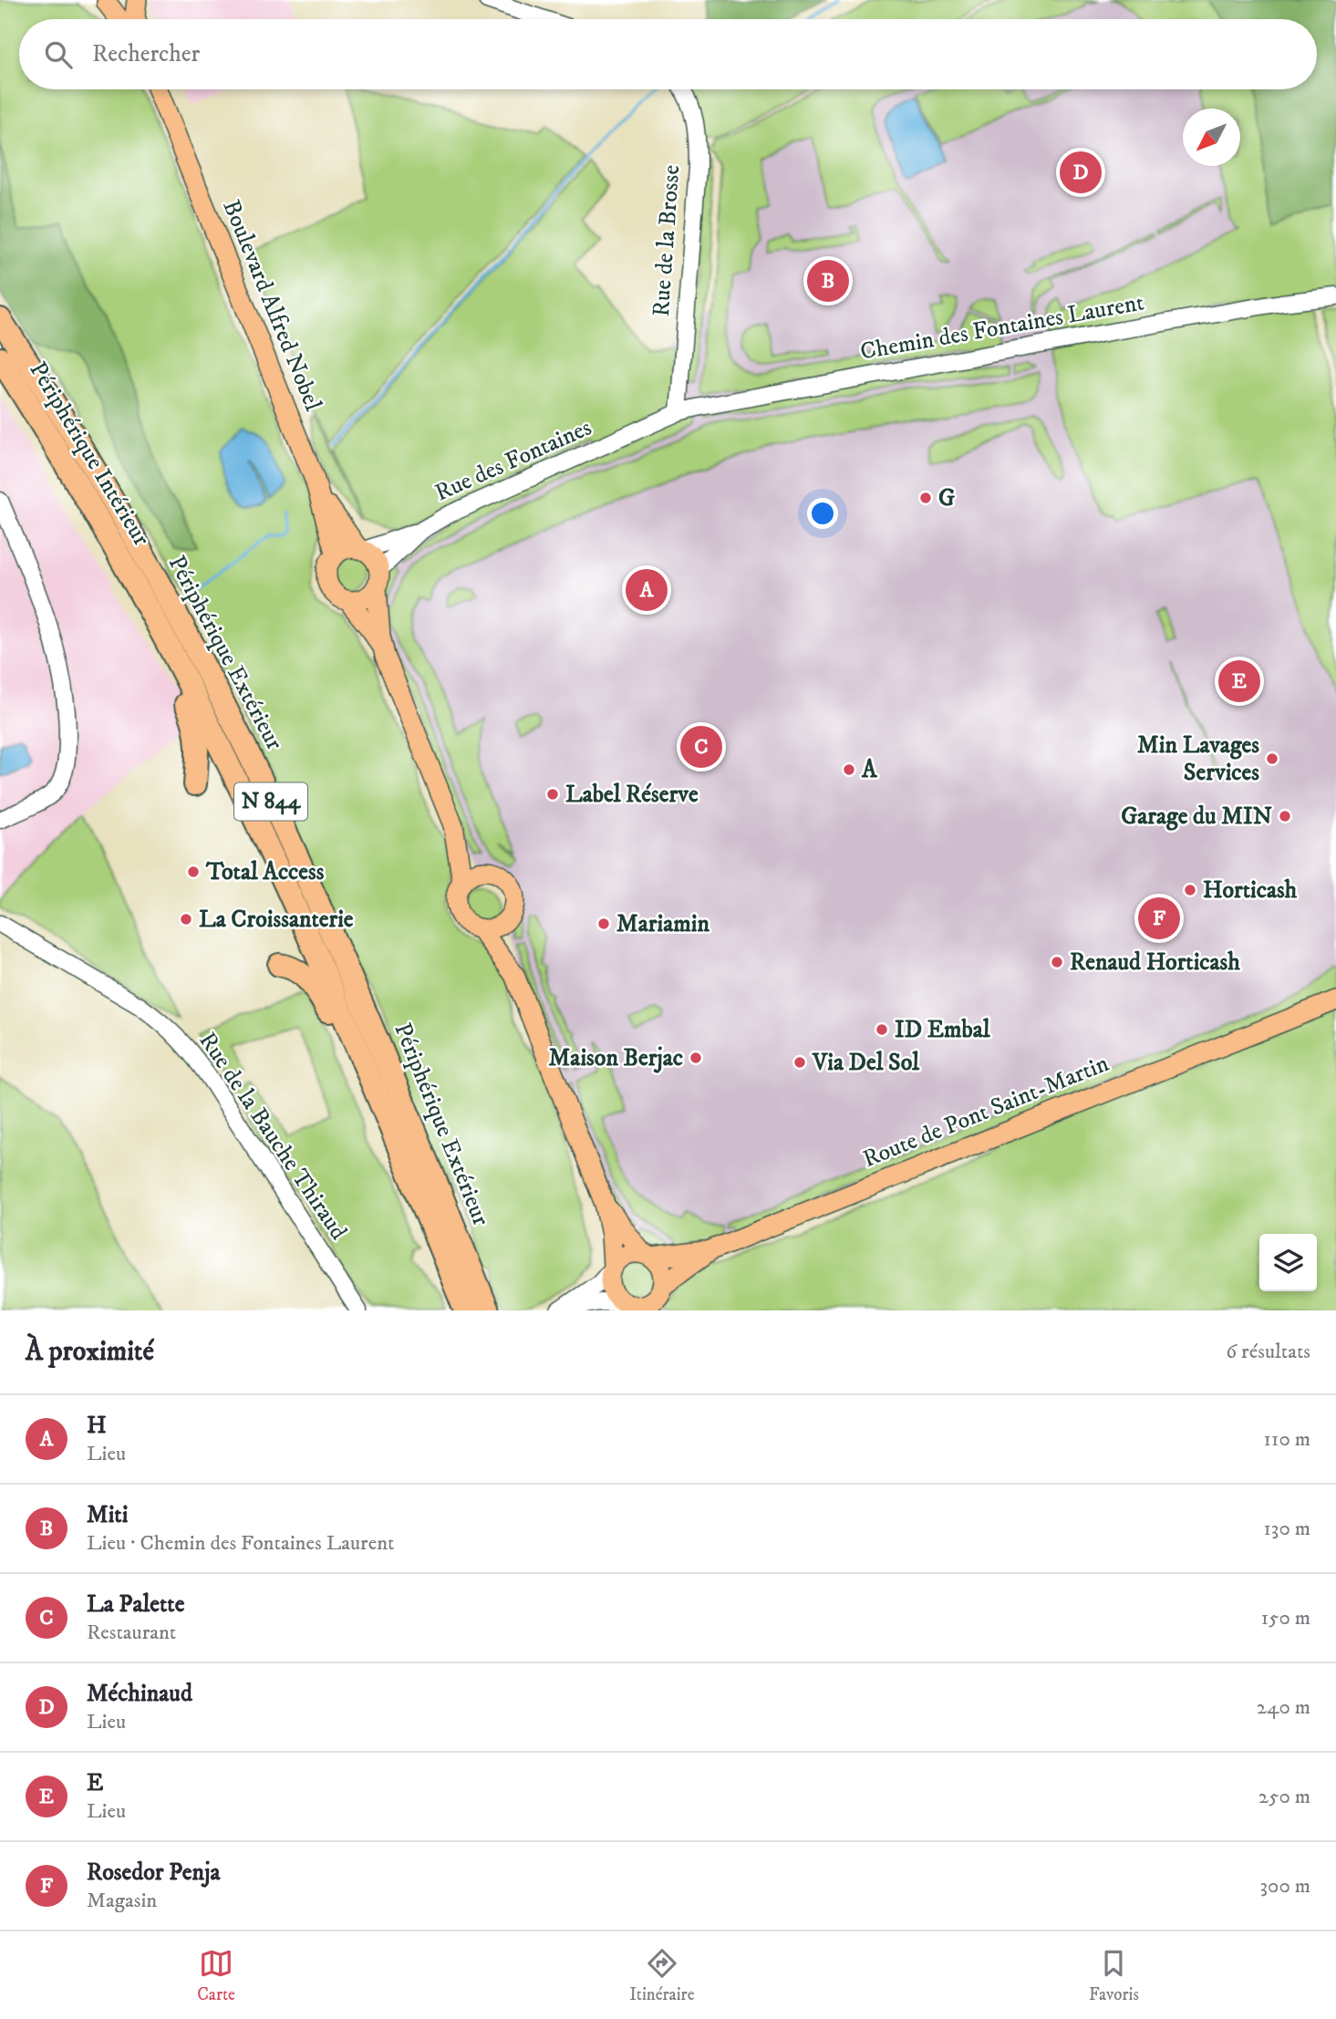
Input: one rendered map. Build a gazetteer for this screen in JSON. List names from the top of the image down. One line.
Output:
{"streets":{"highway":["Périphérique Intérieur","Périphérique Extérieur","N 844"],"main road":["Boulevard Alfred Nobel","Route de Pont Saint-Martin"],"street":["Rue de la Brosse","Chemin des Fontaines Laurent","Rue des Fontaines","Rue de la Bauche Thiraud"]},"crossings":[["Rue de la Brosse","Chemin des Fontaines Laurent"],["Rue de la Brosse","Rue des Fontaines"],["Boulevard Alfred Nobel","Rue des Fontaines"],["Chemin des Fontaines Laurent","Rue des Fontaines"]],"places":["G","Min Lavages Services","A","Label Réserve","Garage du MIN","Total Access","Horticash","La Croissanterie","Mariamin","Renaud Horticash","ID Embal","Maison Berjac","Via Del Sol"],"north":"bottom left","page":{"search":"Rechercher","pins":["D","B","A","E","C","F"],"heading":["À proximité","6 résultats"],"list":[{"mark":"A","name":"H","note":"Lieu","value":"110 m"},{"mark":"B","name":"Miti","note":"Lieu · Chemin des Fontaines Laurent","value":"130 m"},{"mark":"C","name":"La Palette","note":"Restaurant","value":"150 m"},{"mark":"D","name":"Méchinaud","note":"Lieu","value":"240 m"},{"mark":"E","name":"E","note":"Lieu","value":"250 m"},{"mark":"F","name":"Rosedor Penja","note":"Magasin","value":"300 m"}],"nav":["Carte","Itinéraire","Favoris"]}}
